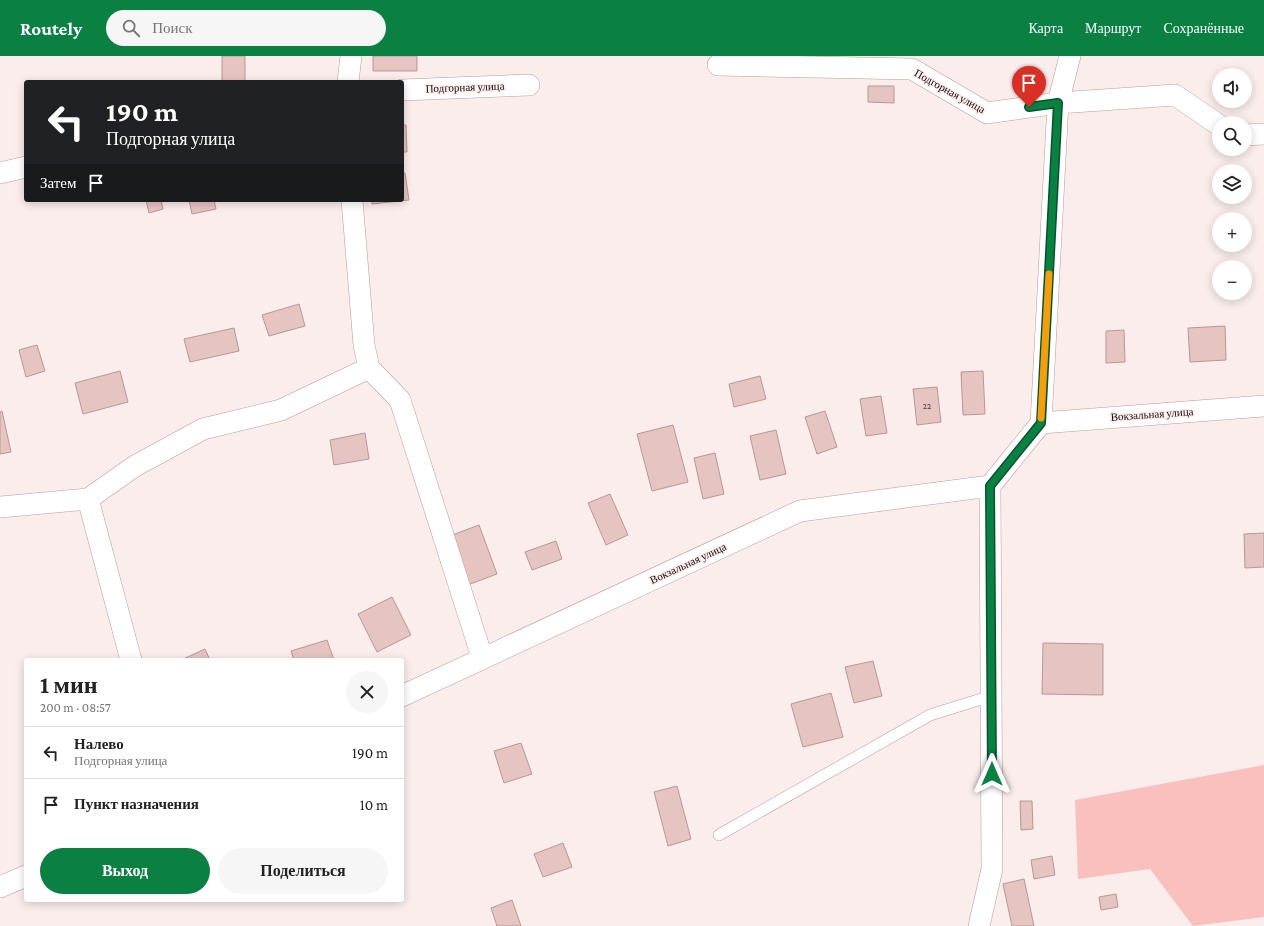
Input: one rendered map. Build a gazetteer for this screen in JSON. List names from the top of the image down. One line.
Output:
{"streets":{"street":["Подгорная улица","Вокзальная улица"]},"house_numbers":["22"],"page":{"header":"Routely","search":"Поиск","nav":["Карта","Маршрут","Сохранённые"],"map_buttons":["+","−"],"turn":["190 m","Подгорная улица"],"then":"Затем","heading":["1 мин","200 m · 08:57"],"list":[{"name":"Налево","note":"Подгорная улица","value":"190 m"},{"name":"Пункт назначения","value":"10 m"}],"buttons":["Выход","Поделиться"]}}
